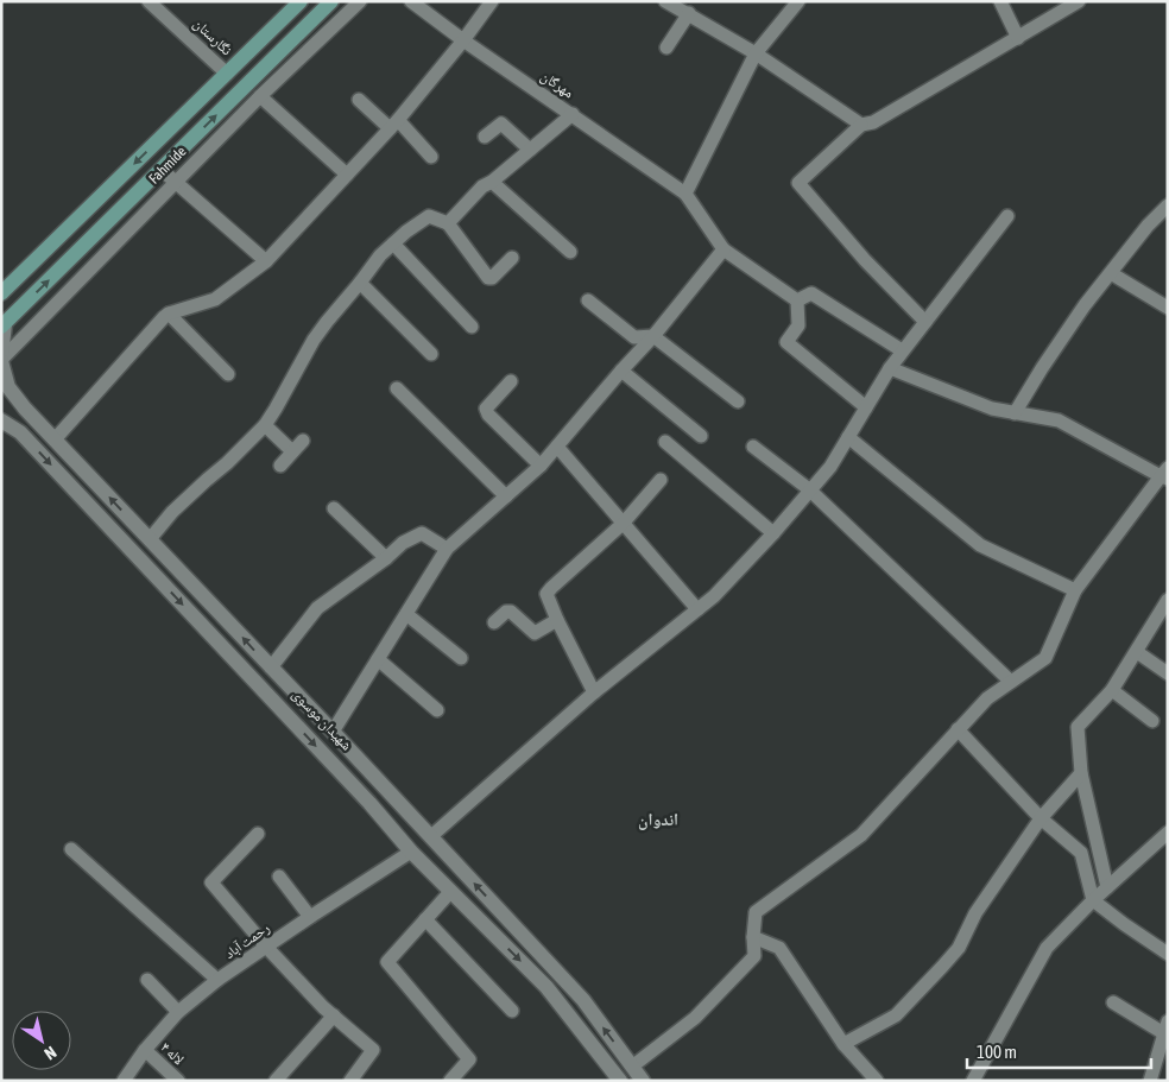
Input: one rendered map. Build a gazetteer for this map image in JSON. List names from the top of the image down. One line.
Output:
{"streets":{"main road":["Fahmide"],"street":["نگارستان","مهرگان","شهیدان موسوی","رحمت آباد","لاله ۴"]},"crossings":[["نگارستان","Fahmide"],["شهیدان موسوی","رحمت آباد"],["رحمت آباد","لاله ۴"]],"districts":["اندوان"],"scale_bar":"100 m","north":"bottom right"}
